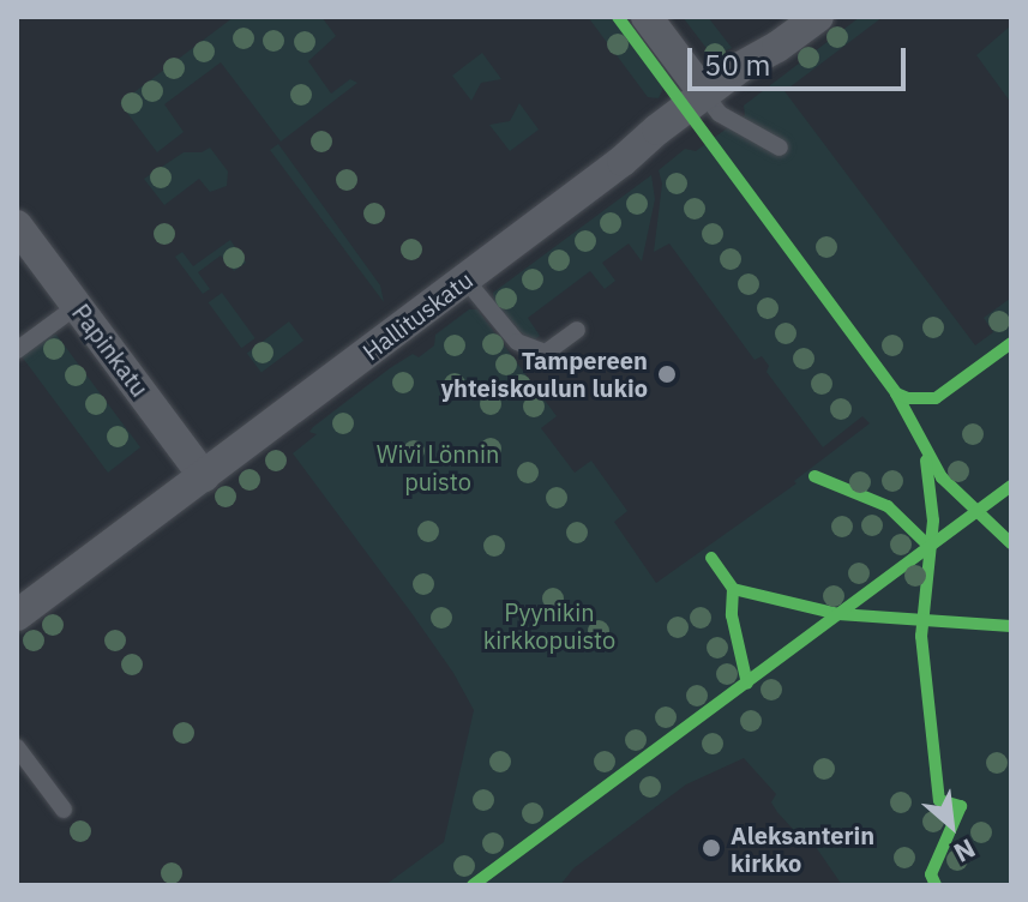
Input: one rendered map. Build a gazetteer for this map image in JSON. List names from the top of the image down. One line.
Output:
{"streets":{"street":["Hallituskatu","Papinkatu"]},"crossings":[["Hallituskatu","Papinkatu"]],"parks":["Wivi Lönnin puisto","Pyynikin kirkkopuisto"],"places":["Tampereen yhteiskoulun lukio","Aleksanterin kirkko"],"scale_bar":"50 m","north":"bottom right"}
